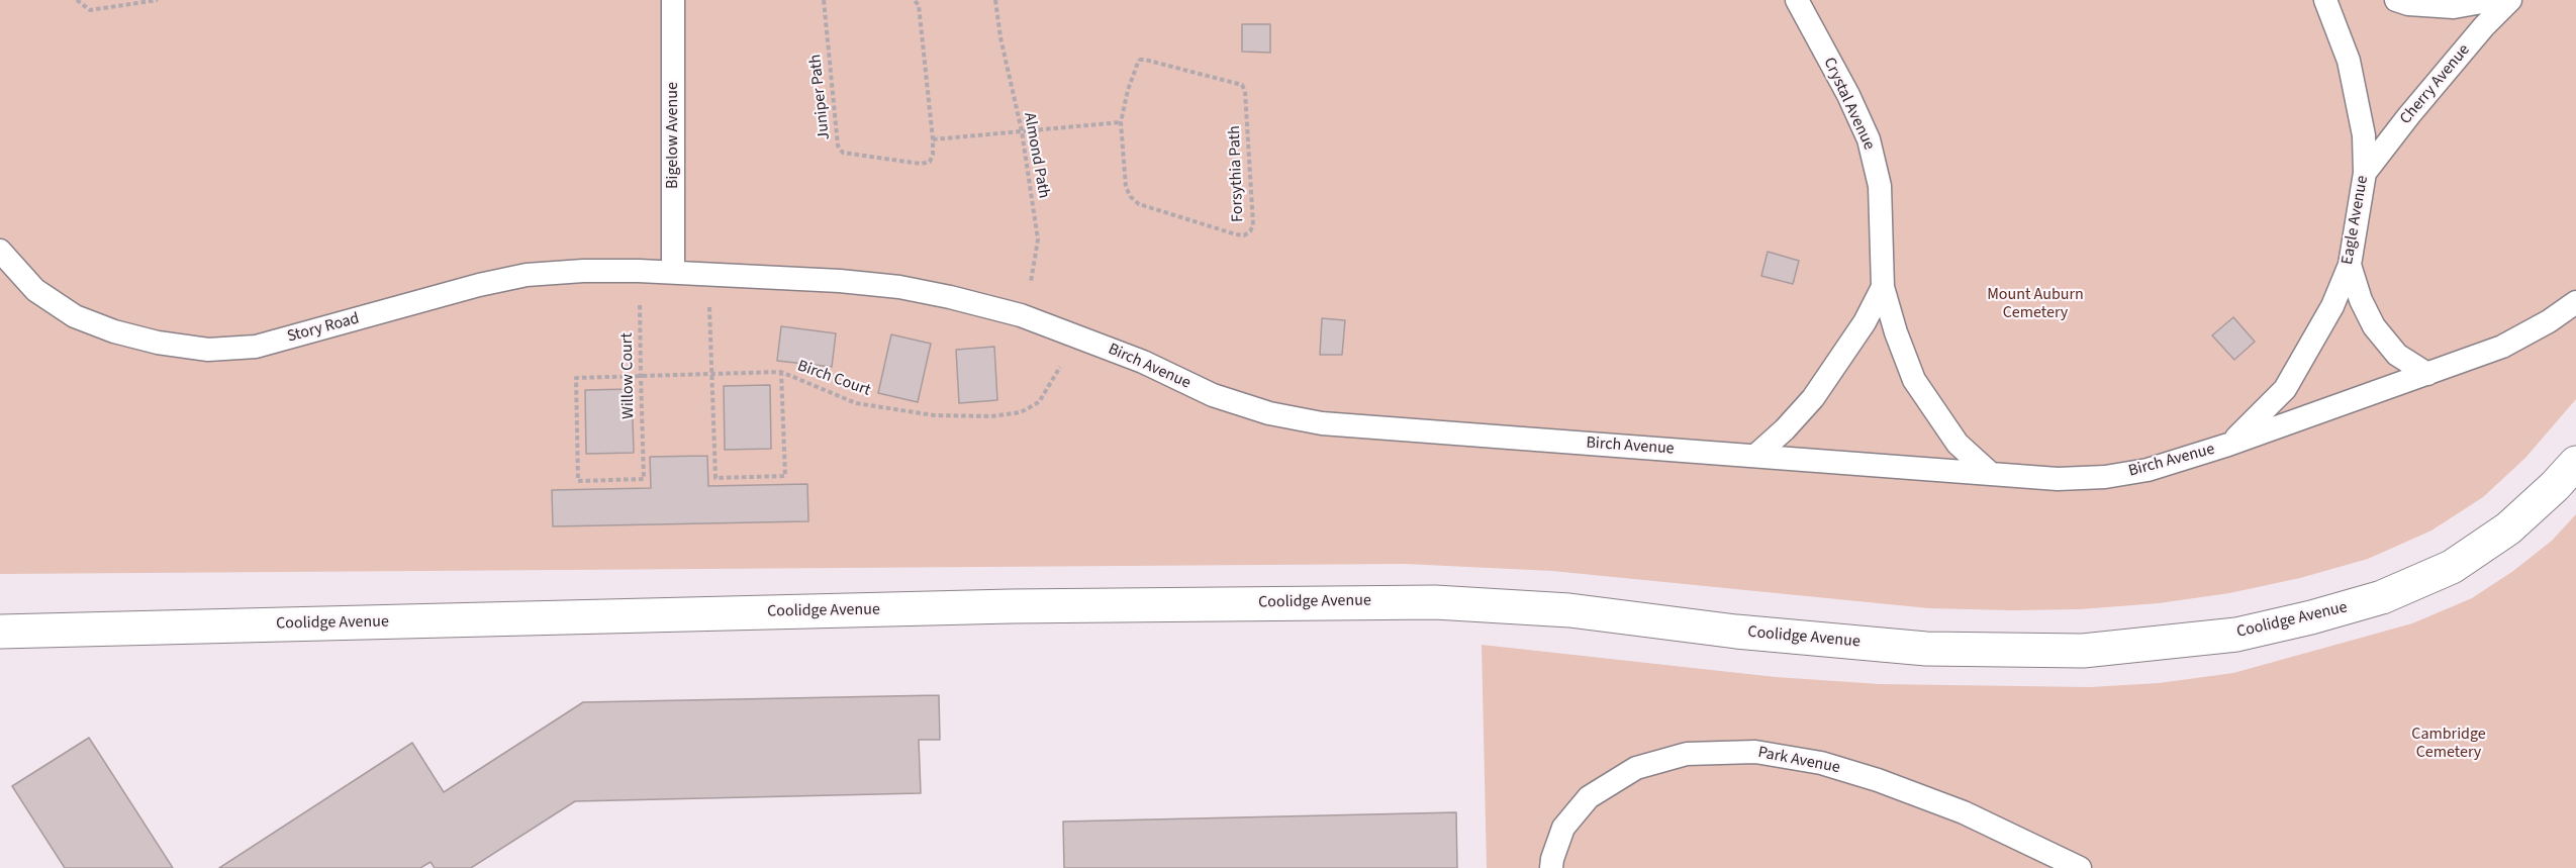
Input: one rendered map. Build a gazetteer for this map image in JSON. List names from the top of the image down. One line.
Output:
{"streets":{"street":["Coolidge Avenue"],"lane":["Cherry Avenue","Crystal Avenue","Bigelow Avenue","Eagle Avenue","Story Road","Birch Avenue","Park Avenue"],"path":["Juniper Path","Almond Path","Forsythia Path","Willow Court","Birch Court"]},"crossings":[["Cherry Avenue","Eagle Avenue"],["Crystal Avenue","Birch Avenue"],["Bigelow Avenue","Story Road"],["Bigelow Avenue","Birch Avenue"],["Almond Path","Birch Avenue"],["Eagle Avenue","Birch Avenue"],["Story Road","Birch Avenue"],["Story Road","Willow Court"],["Birch Avenue","Birch Court"],["Willow Court","Birch Court"]],"parks":["Mount Auburn Cemetery","Cambridge Cemetery"]}
